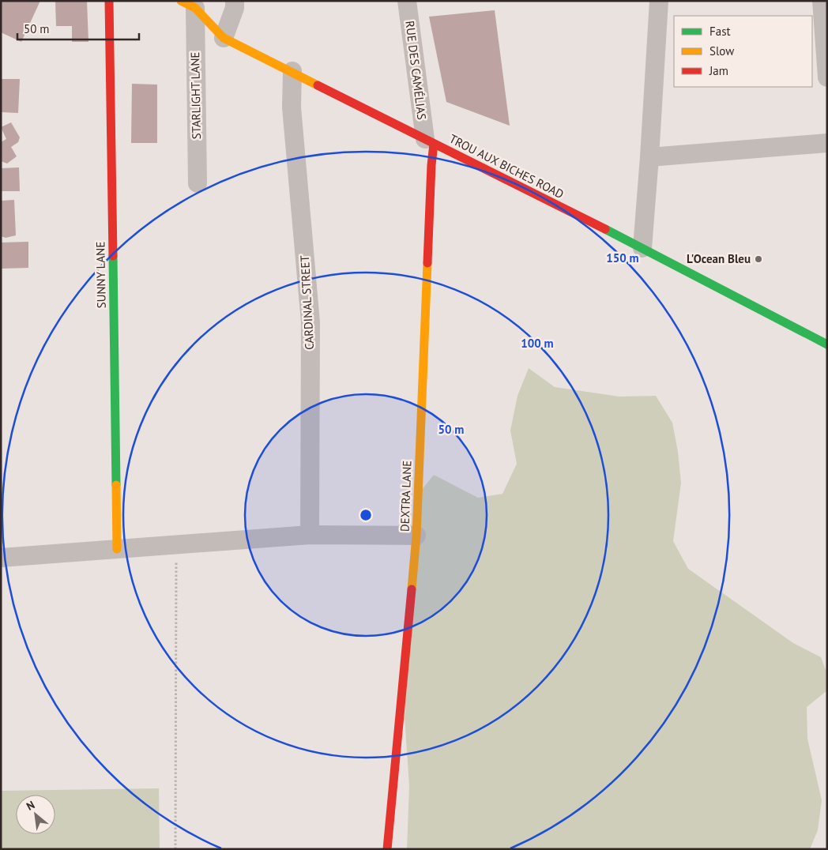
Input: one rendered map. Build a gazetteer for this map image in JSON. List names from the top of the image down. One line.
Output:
{"streets":{"street":["RUE DES CAMÉLIAS","STARLIGHT LANE","TROU AUX BICHES ROAD","SUNNY LANE","CARDINAL STREET","DEXTRA LANE"]},"crossings":[["RUE DES CAMÉLIAS","TROU AUX BICHES ROAD"],["RUE DES CAMÉLIAS","DEXTRA LANE"],["STARLIGHT LANE","TROU AUX BICHES ROAD"],["TROU AUX BICHES ROAD","CARDINAL STREET"],["TROU AUX BICHES ROAD","DEXTRA LANE"]],"places":["L'Ocean Bleu"],"legend":["Fast","Slow","Jam"],"scale_bar":"50 m","north":"top left","rings":["150 m","100 m","50 m"]}
